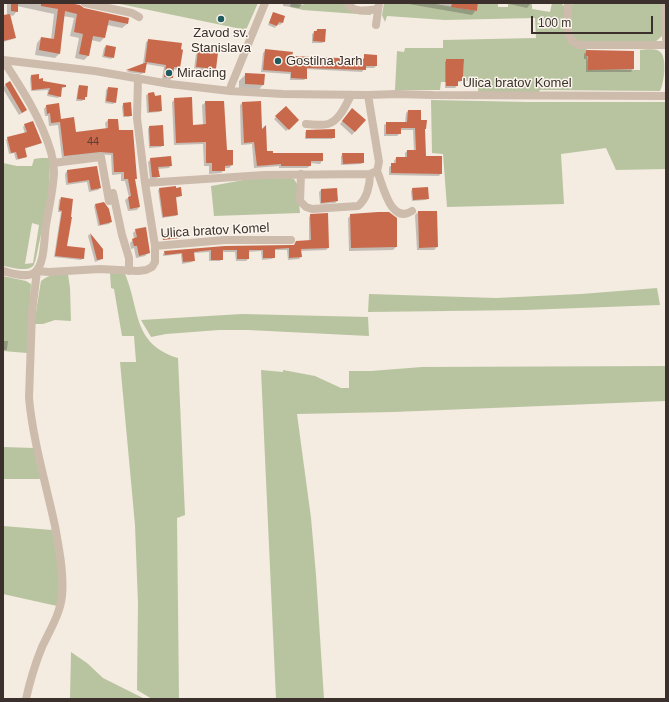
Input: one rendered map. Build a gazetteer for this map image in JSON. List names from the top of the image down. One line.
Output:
{"streets":{"street":["Ulica bratov Komel"]},"places":["Zavod sv. Stanislava","Gostilna Jarh","Miracing"],"house_numbers":["44"],"scale_bar":"100 m"}
